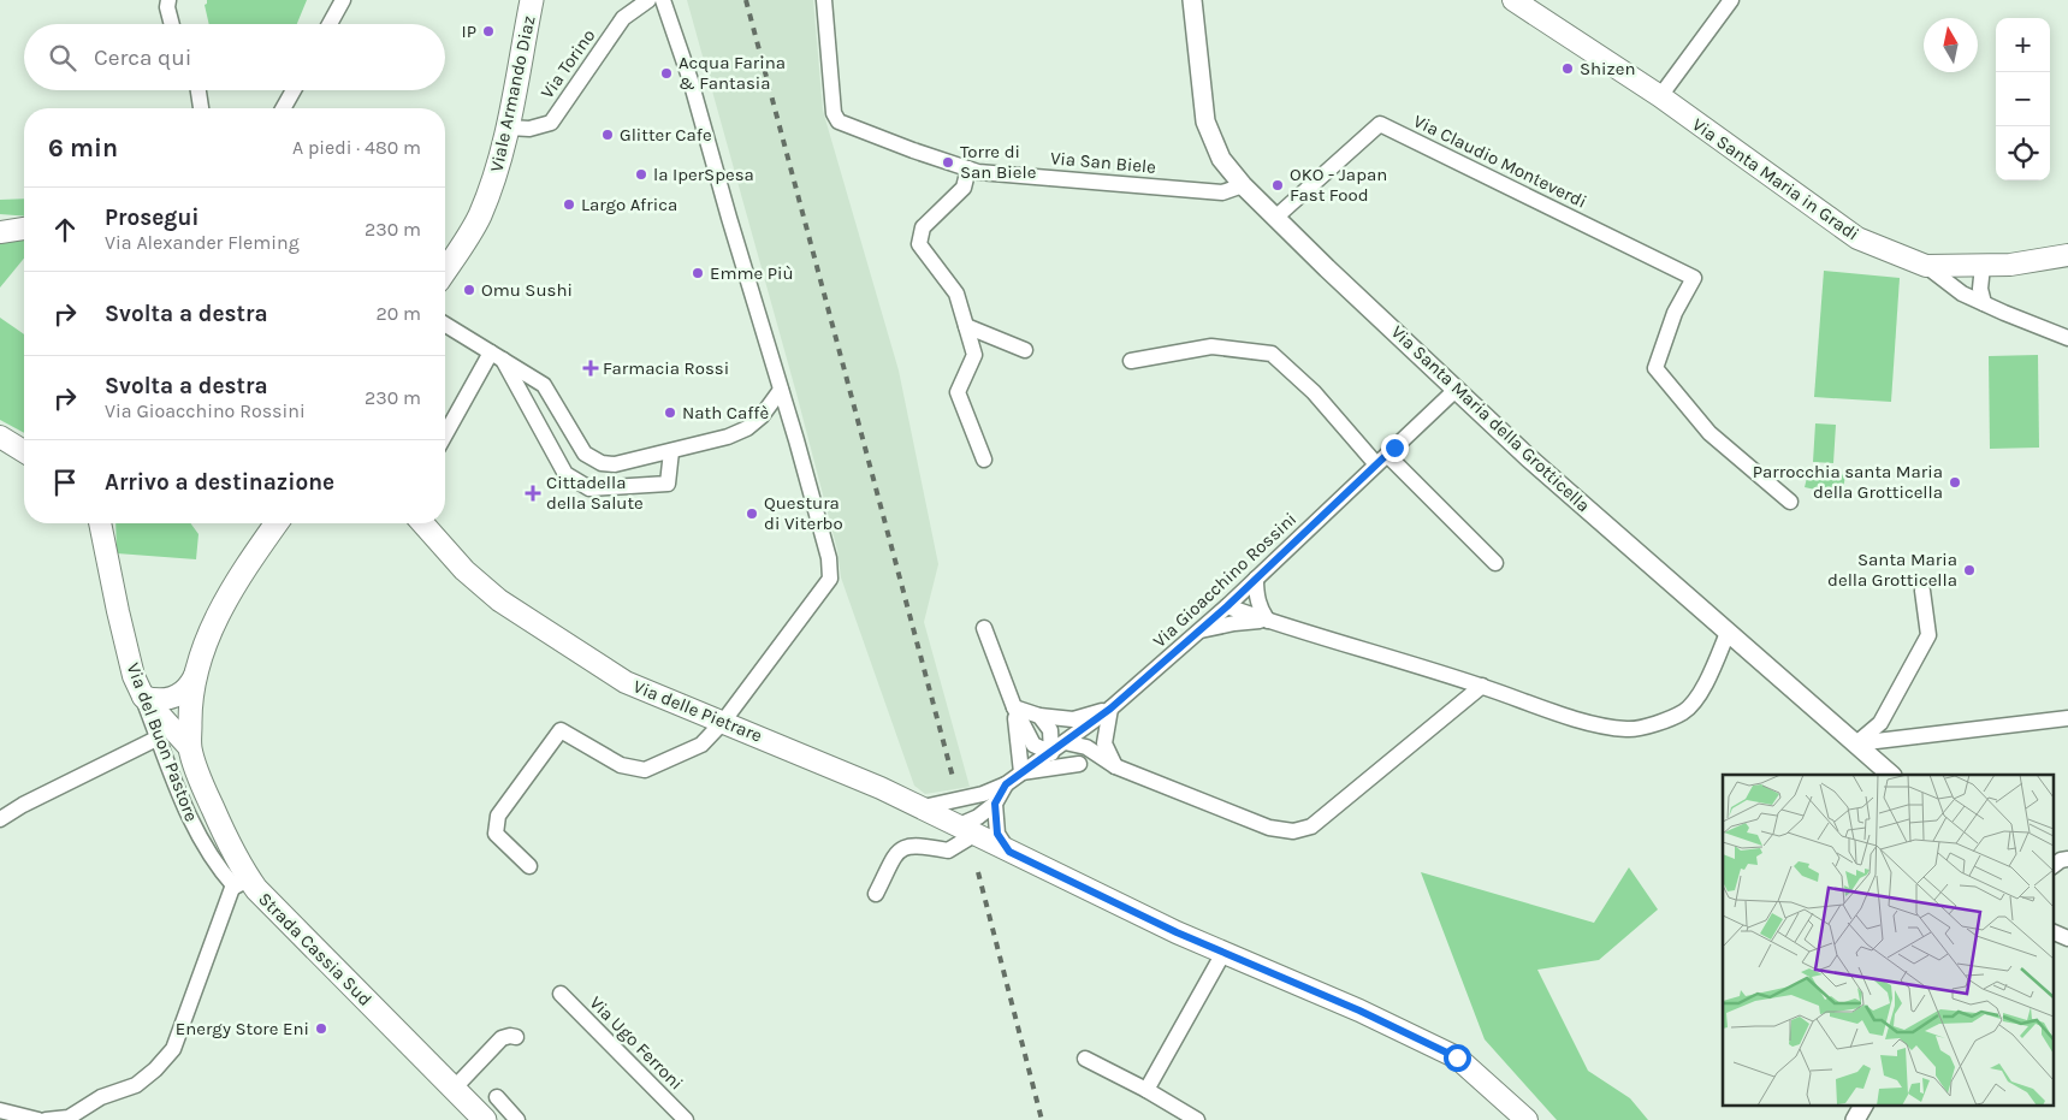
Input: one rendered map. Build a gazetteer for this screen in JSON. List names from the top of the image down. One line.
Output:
{"streets":{"main road":["Viale Armando Diaz","Via Santa Maria in Gradi","Via delle Pietrare","Via del Buon Pastore","Strada Cassia Sud"],"street":["Via Torino","Via Claudio Monteverdi","Via San Biele","Via Santa Maria della Grotticella","Via Gioacchino Rossini","Via Ugo Ferroni"]},"crossings":[["Via Torino","Viale Armando Diaz"],["Via Claudio Monteverdi","Via Santa Maria della Grotticella"],["Via San Biele","Via Santa Maria della Grotticella"],["Via Santa Maria della Grotticella","Via Gioacchino Rossini"],["Via del Buon Pastore","Strada Cassia Sud"]],"places":{"other":["IP","Shizen","Acqua Farina & Fantasia","Glitter Cafe","Torre di San Biele","la IperSpesa","OKO - Japan Fast Food","Largo Africa","Emme Più","Omu Sushi","Nath Caffè","Parrocchia santa Maria della Grotticella","Questura di Viterbo","Santa Maria della Grotticella","Energy Store Eni"],"health":["Farmacia Rossi","Cittadella della Salute"]},"north":"top","page":{"map_buttons":["+","−"],"search":"Cerca qui","heading":["6 min","A piedi · 480 m"],"list":[["Prosegui","Via Alexander Fleming","230 m"],["Svolta a destra","20 m"],["Svolta a destra","Via Gioacchino Rossini","230 m"],"Arrivo a destinazione"]}}
